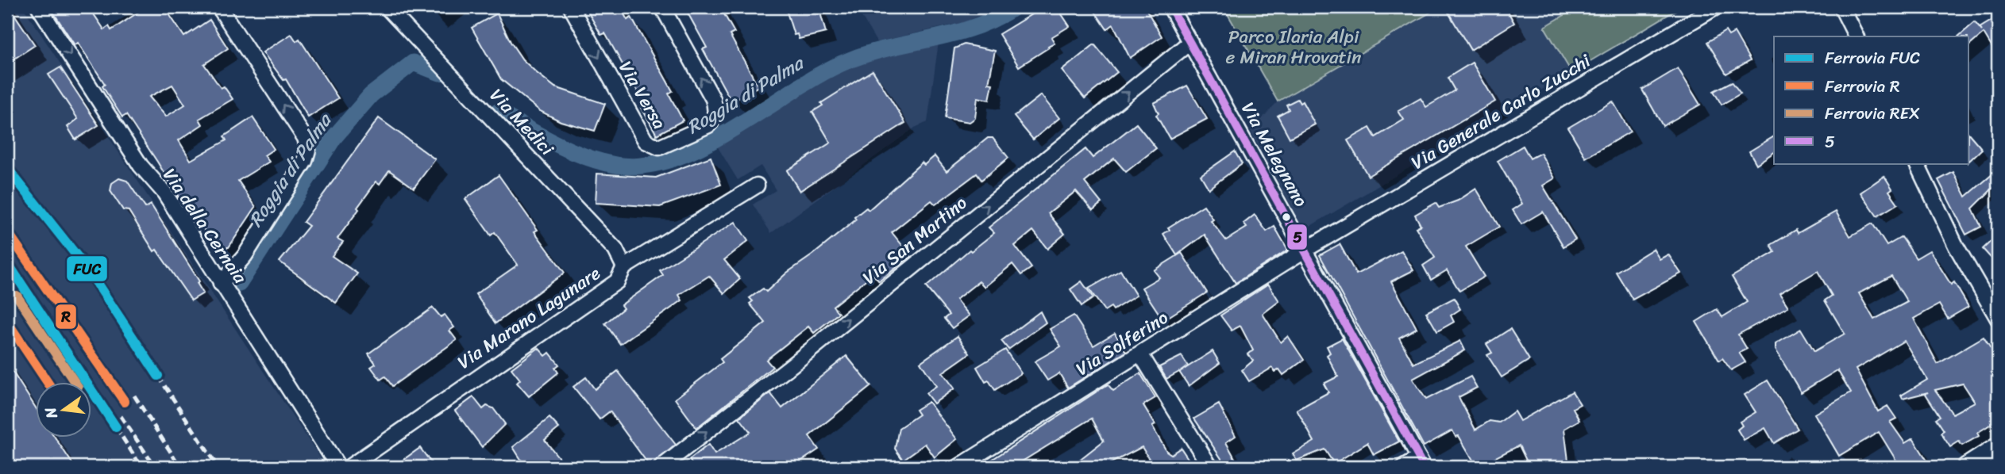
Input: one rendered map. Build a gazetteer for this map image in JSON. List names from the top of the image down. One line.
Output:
{"streets":{"street":["Via Versa","Via Generale Carlo Zucchi","Via Medici","Via Melegnano","Via della Cernaia","Via San Martino","Via Marano Lagunare","Via Solferino"]},"crossings":[["Via Generale Carlo Zucchi","Via Melegnano"],["Via Generale Carlo Zucchi","Via Solferino"],["Via Medici","Via Marano Lagunare"],["Via Melegnano","Via San Martino"],["Via Melegnano","Via Solferino"]],"one_way":["Via della Cernaia","Via San Martino"],"water":["Roggia di Palma"],"parks":["Parco Ilaria Alpi e Miran Hrovatin"],"lines":["transit line 5","rail line FUC","rail line R","rail line REX"],"legend":["Ferrovia FUC","Ferrovia R","Ferrovia REX","5"],"north":"left"}
